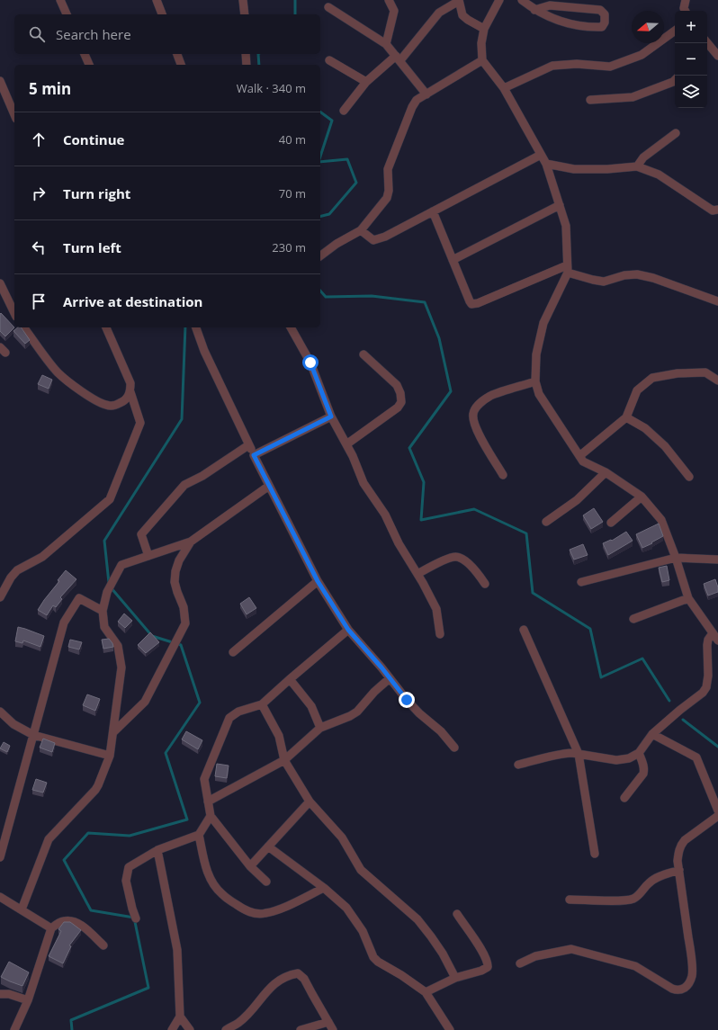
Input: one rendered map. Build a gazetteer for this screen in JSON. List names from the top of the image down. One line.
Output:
{"north":"left","page":{"map_buttons":["+","−"],"search":"Search here","heading":["5 min","Walk · 340 m"],"list":[["Continue","40 m"],["Turn right","70 m"],["Turn left","230 m"],"Arrive at destination"]}}
